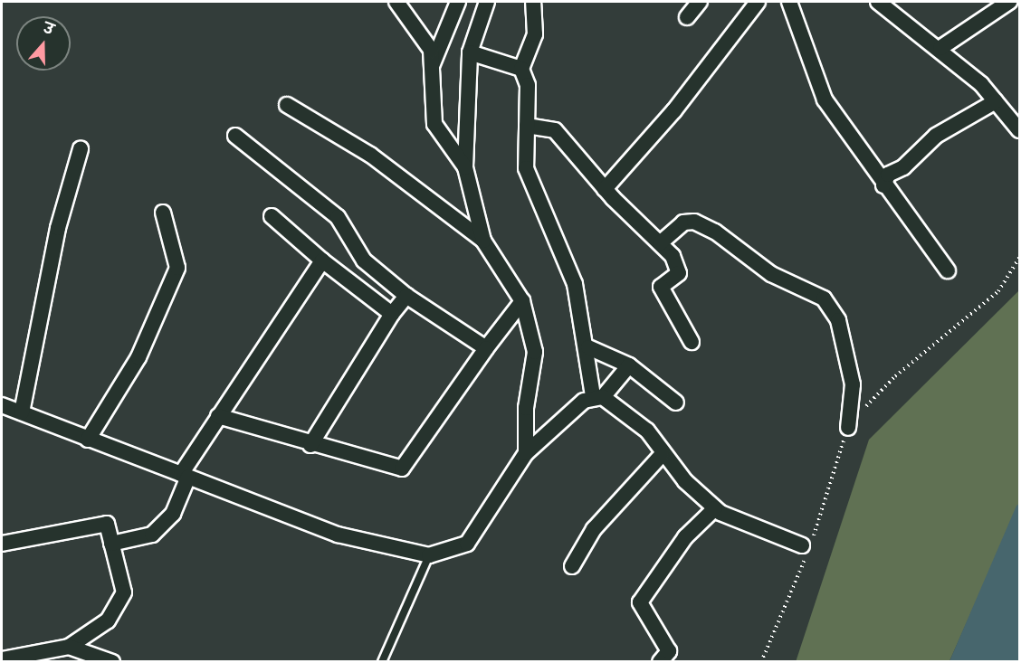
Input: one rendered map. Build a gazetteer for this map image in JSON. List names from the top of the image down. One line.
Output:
{"north":"top"}
